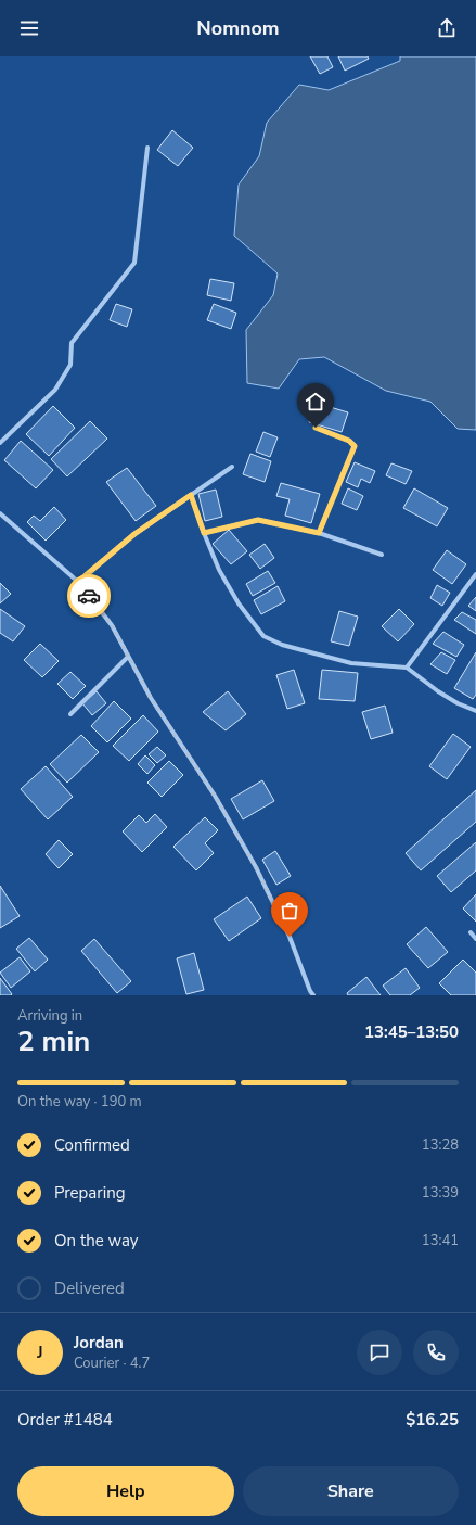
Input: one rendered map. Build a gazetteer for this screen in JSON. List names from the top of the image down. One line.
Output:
{"page":{"header":"Nomnom","heading":["2 min","Arriving in","13:45–13:50"],"panel":["Jordan","Courier · 4.7","Order #1484","$16.25"],"bar":"On the way · 190 m","list":[["Confirmed","13:28"],["Preparing","13:39"],["On the way","13:41"],"Delivered"],"round":"J","buttons":["Help","Share"]}}
